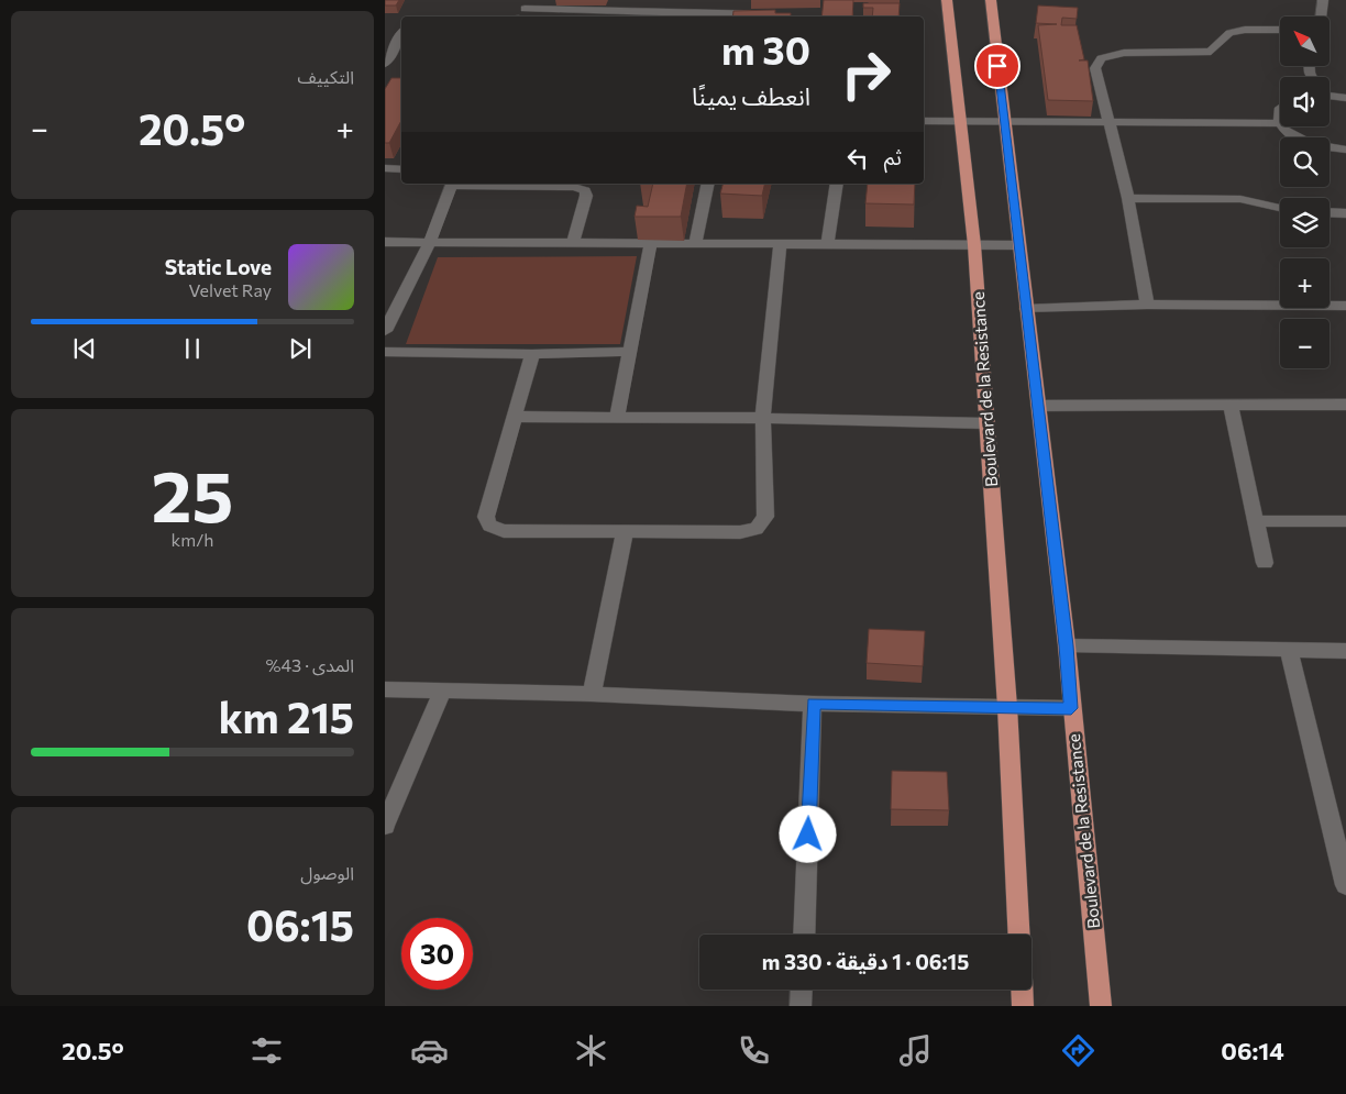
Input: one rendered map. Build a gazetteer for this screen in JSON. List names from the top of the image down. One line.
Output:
{"streets":{"main road":["Boulevard de la Resistance"]},"north":"top left","page":{"tile":["التكييف",["25","km/h"],["المدى · 43%","215 km"],["الوصول","06:15"]],"map_buttons":["+","−"],"turn":["30 m","انعطف يمينًا"],"heat":["−","20.5°","+"],"then":"ثم","song":["Static Love","Velvet Ray"],"limit":"30","trip":"06:15 · 1 دقيقة · 330 m","tabs":["06:14","20.5°"]}}
